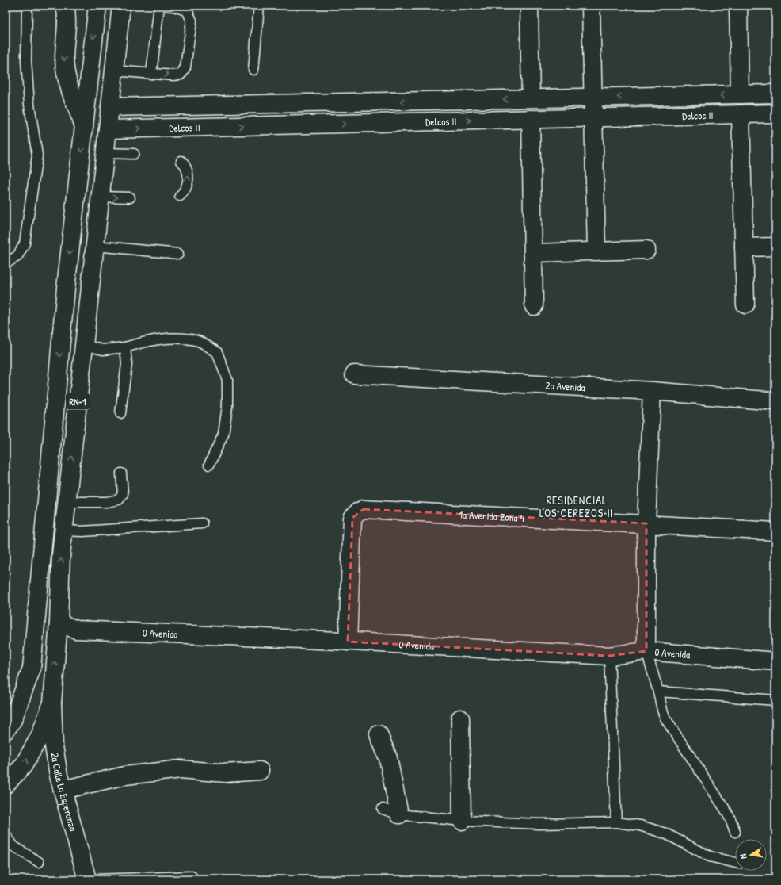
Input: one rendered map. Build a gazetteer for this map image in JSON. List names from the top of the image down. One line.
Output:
{"streets":{"main road":["Delcos II","2a Avenida","RN-1","1a Avenida Zona 4","0 Avenida","2a Calle La Esperanza"]},"crossings":[["Delcos II","RN-1"],["RN-1","0 Avenida"],["RN-1","2a Calle La Esperanza"],["1a Avenida Zona 4","0 Avenida"]],"districts":["RESIDENCIAL LOS CEREZOS II"],"north":"left"}
